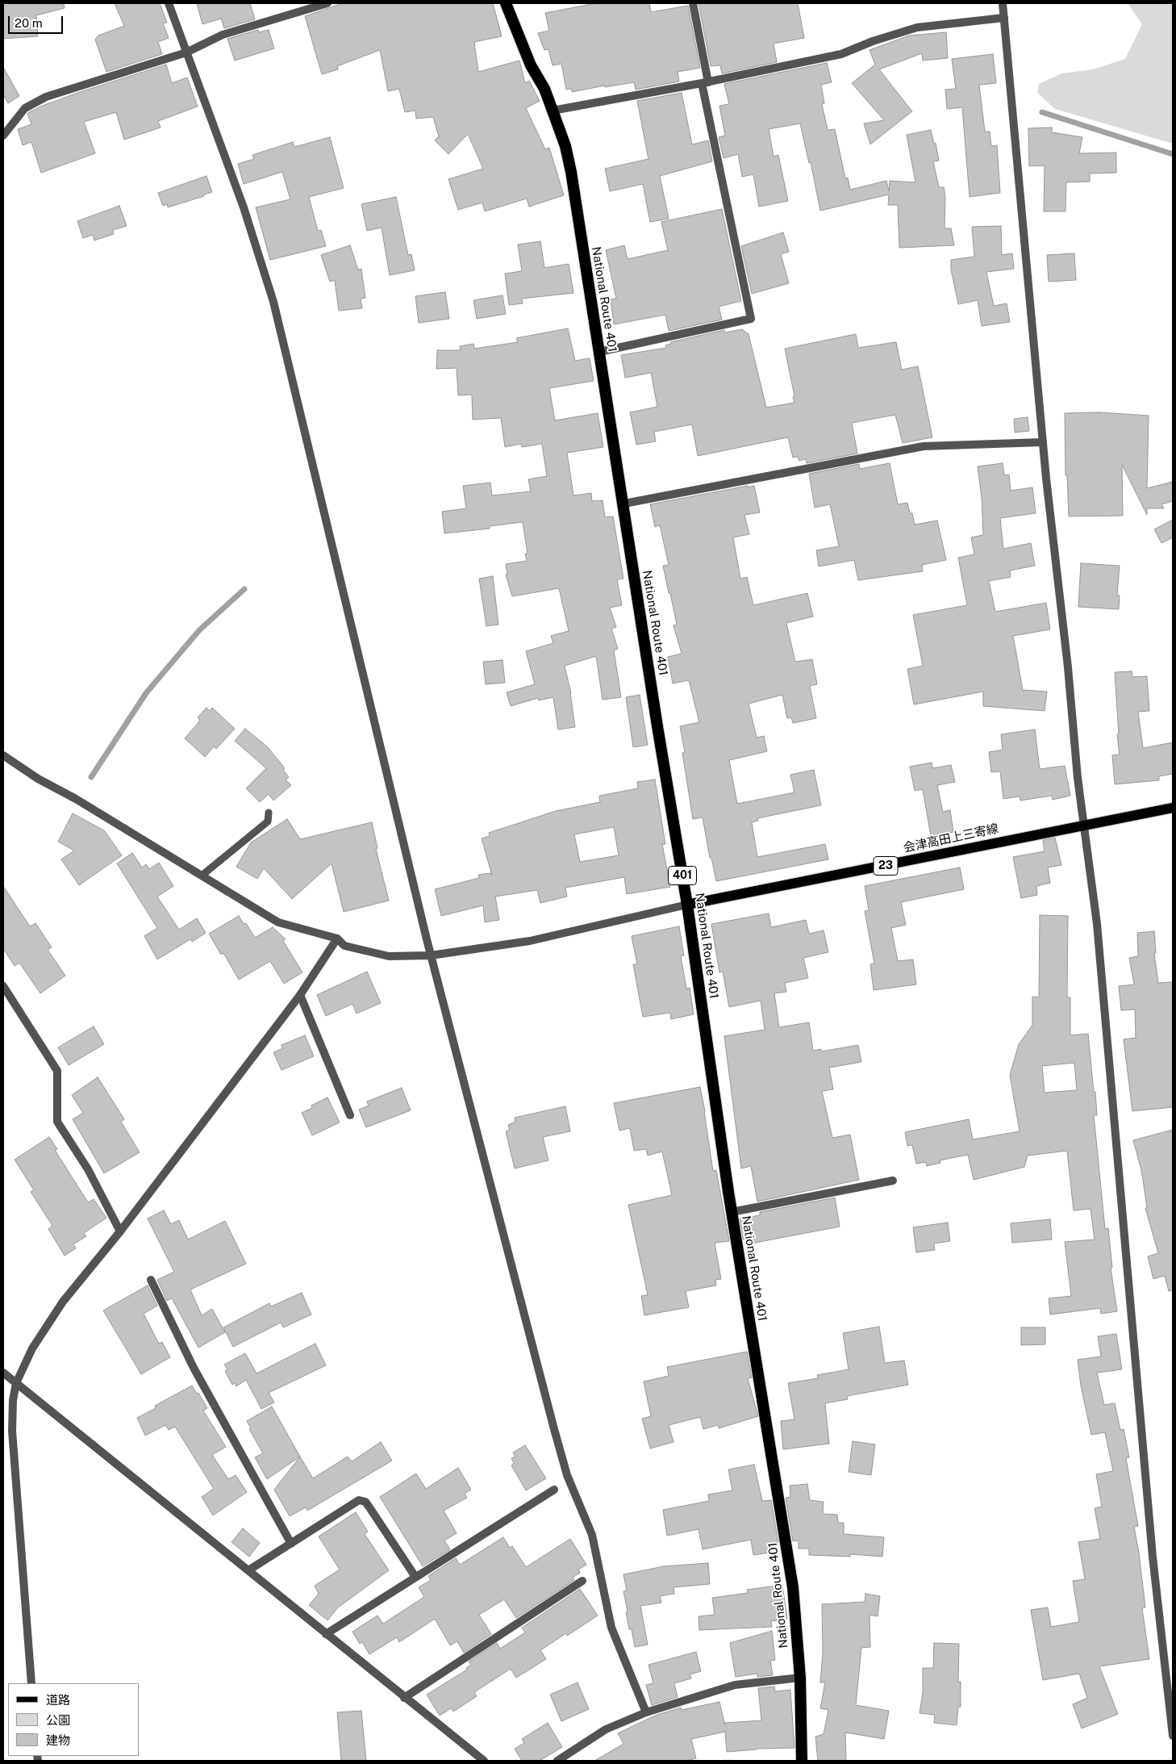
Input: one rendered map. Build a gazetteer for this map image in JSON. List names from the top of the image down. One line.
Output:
{"streets":{"highway":["National Route 401","401"],"main road":["会津高田上三寄線","23"]},"crossings":[["National Route 401","会津高田上三寄線"]],"legend":["道路","公園","建物"],"scale_bar":"20 m"}
